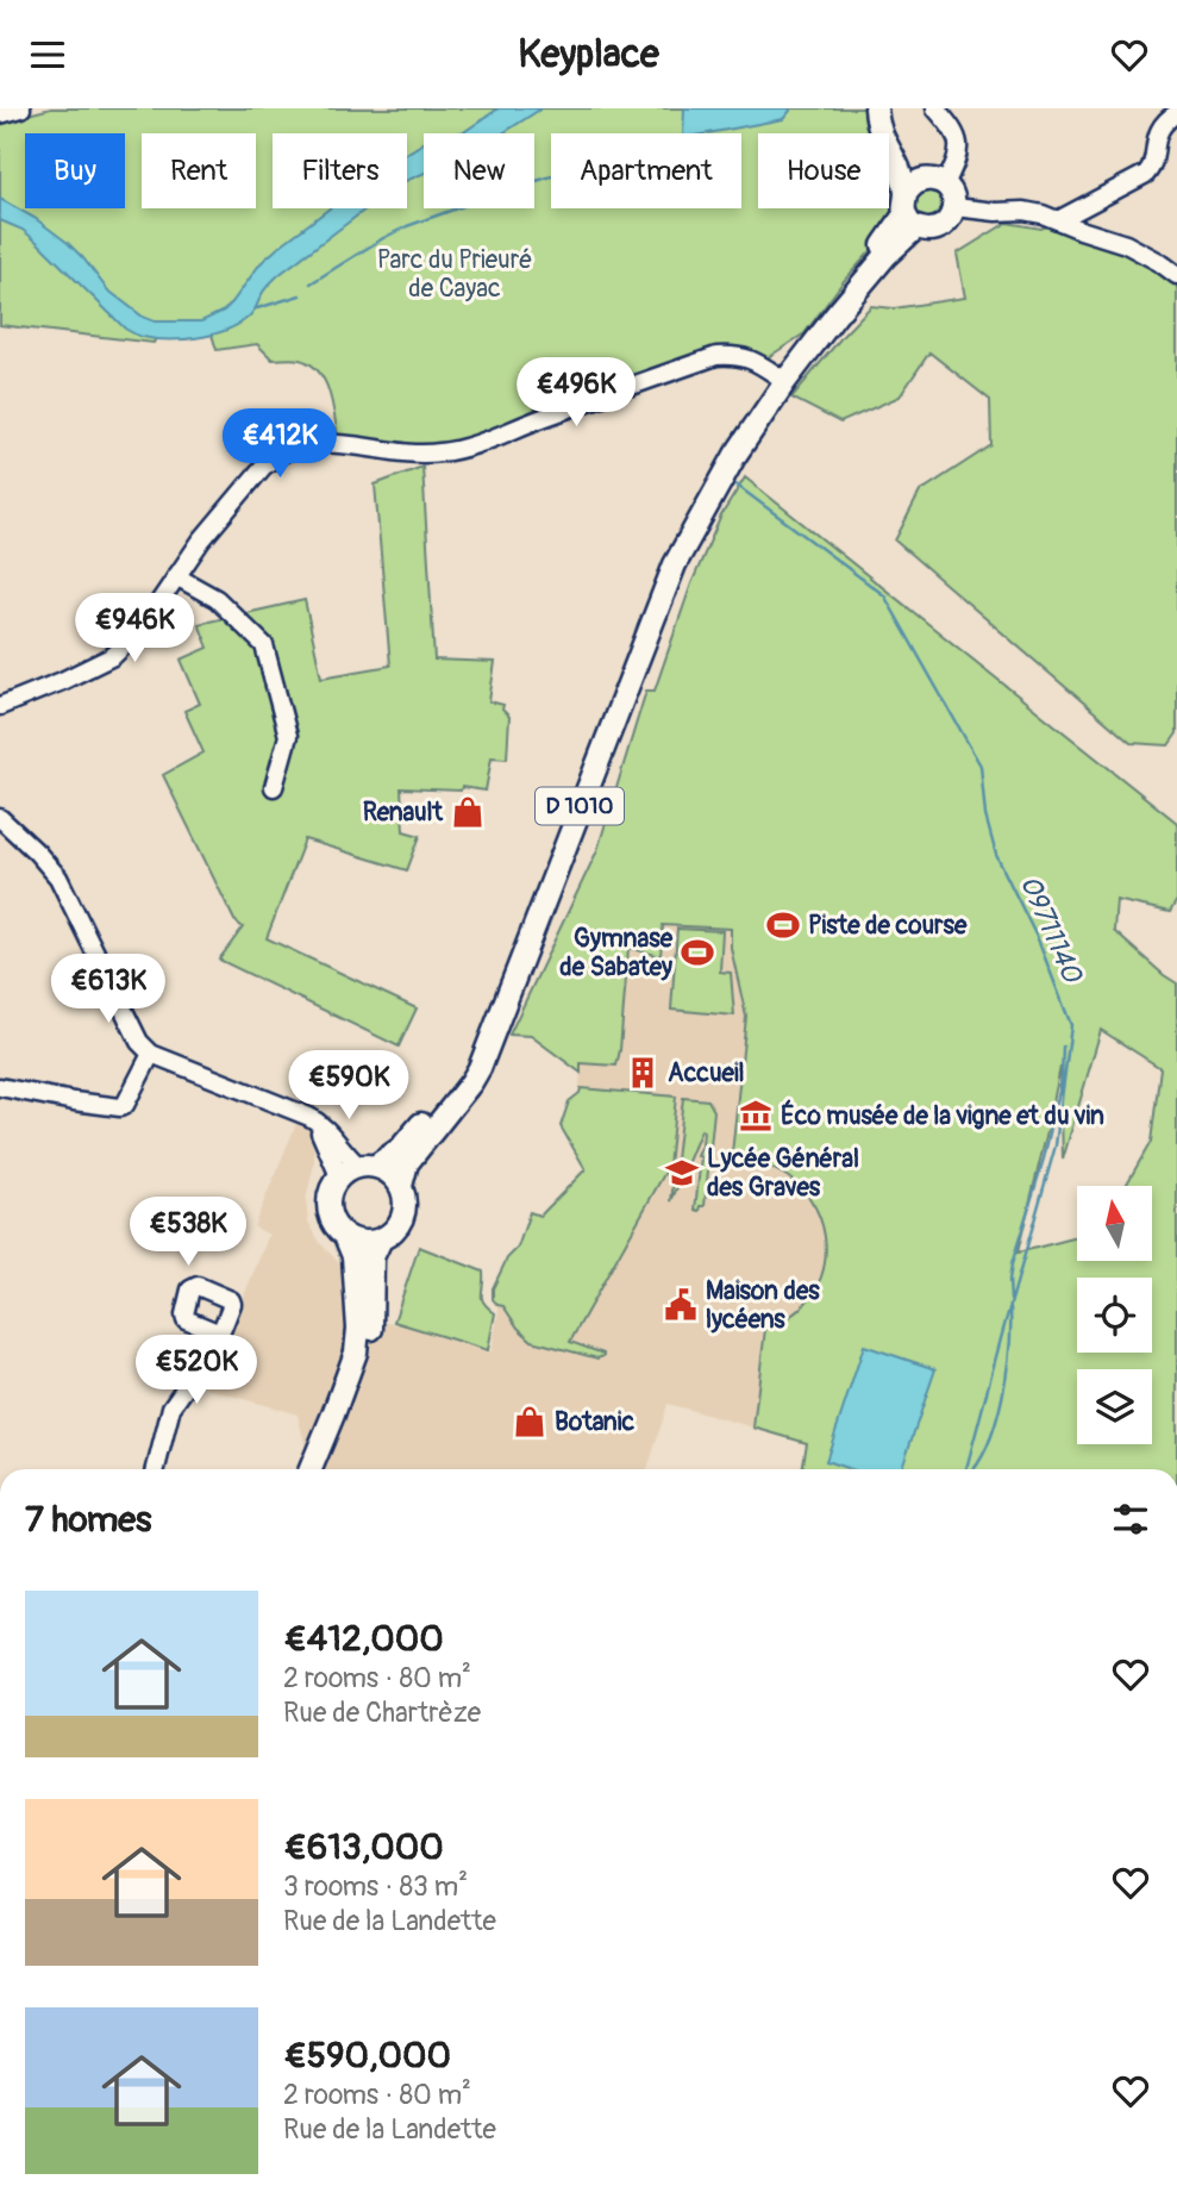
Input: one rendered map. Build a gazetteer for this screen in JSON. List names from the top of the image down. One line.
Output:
{"streets":{"main road":["D 1010"]},"water":["O9711140"],"parks":["Parc du Prieuré de Cayac"],"places":{"shop":["Renault","Botanic"],"sports":["Piste de course","Gymnase de Sabatey"],"building":["Accueil"],"museum":["Éco musée de la vigne et du vin"],"school or university":["Lycée Général des Graves"],"public building":["Maison des lycéens"]},"north":"top","page":{"header":"Keyplace","chip":["Buy","Rent","Filters","New","Apartment","House"],"price":["€496K","€412K","€946K","€613K","€590K","€538K","€520K"],"heading":"7 homes","list":[{"name":"€412,000","note":"2 rooms · 80 m² · Rue de Chartrèze"},{"name":"€613,000","note":"3 rooms · 83 m² · Rue de la Landette"},{"name":"€590,000","note":"2 rooms · 80 m² · Rue de la Landette"}]}}
